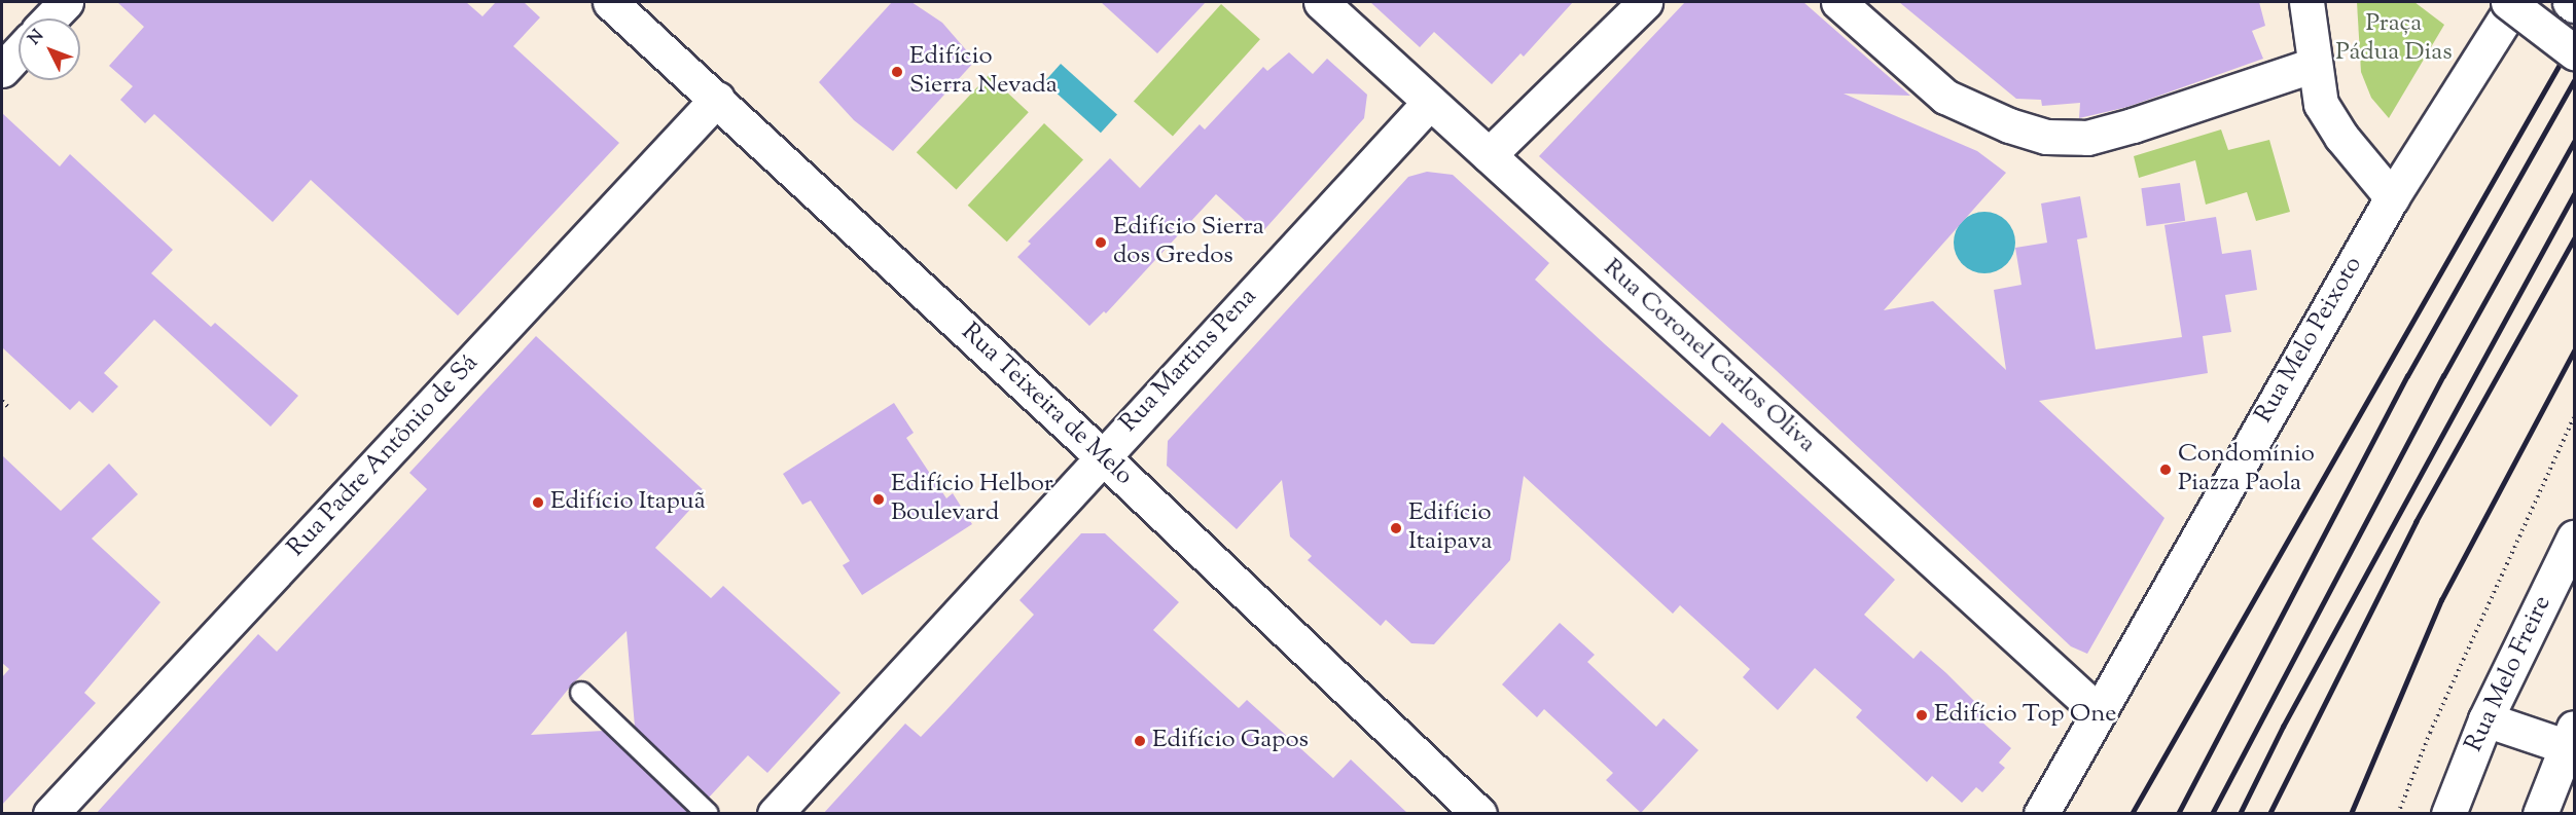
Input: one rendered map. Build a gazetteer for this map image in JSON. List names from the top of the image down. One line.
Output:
{"streets":{"main road":["Rua Melo Peixoto","Rua Coronel Carlos Oliva","Rua Martins Pena","Rua Teixeira de Melo","Rua Padre Antônio de Sá","Rua Melo Freire"]},"crossings":[["Rua Melo Peixoto","Rua Coronel Carlos Oliva"],["Rua Coronel Carlos Oliva","Rua Martins Pena"],["Rua Martins Pena","Rua Teixeira de Melo"],["Rua Teixeira de Melo","Rua Padre Antônio de Sá"]],"parks":["Praça Pádua Dias"],"places":["Edifício Sierra Nevada","Edifício Sierra dos Gredos","Condomínio Piazza Paola","Edifício Helbor Boulevard","Edifício Itapuã","Edifício Itaipava","Edifício Top One","Edifício Gapos"],"north":"top left"}
